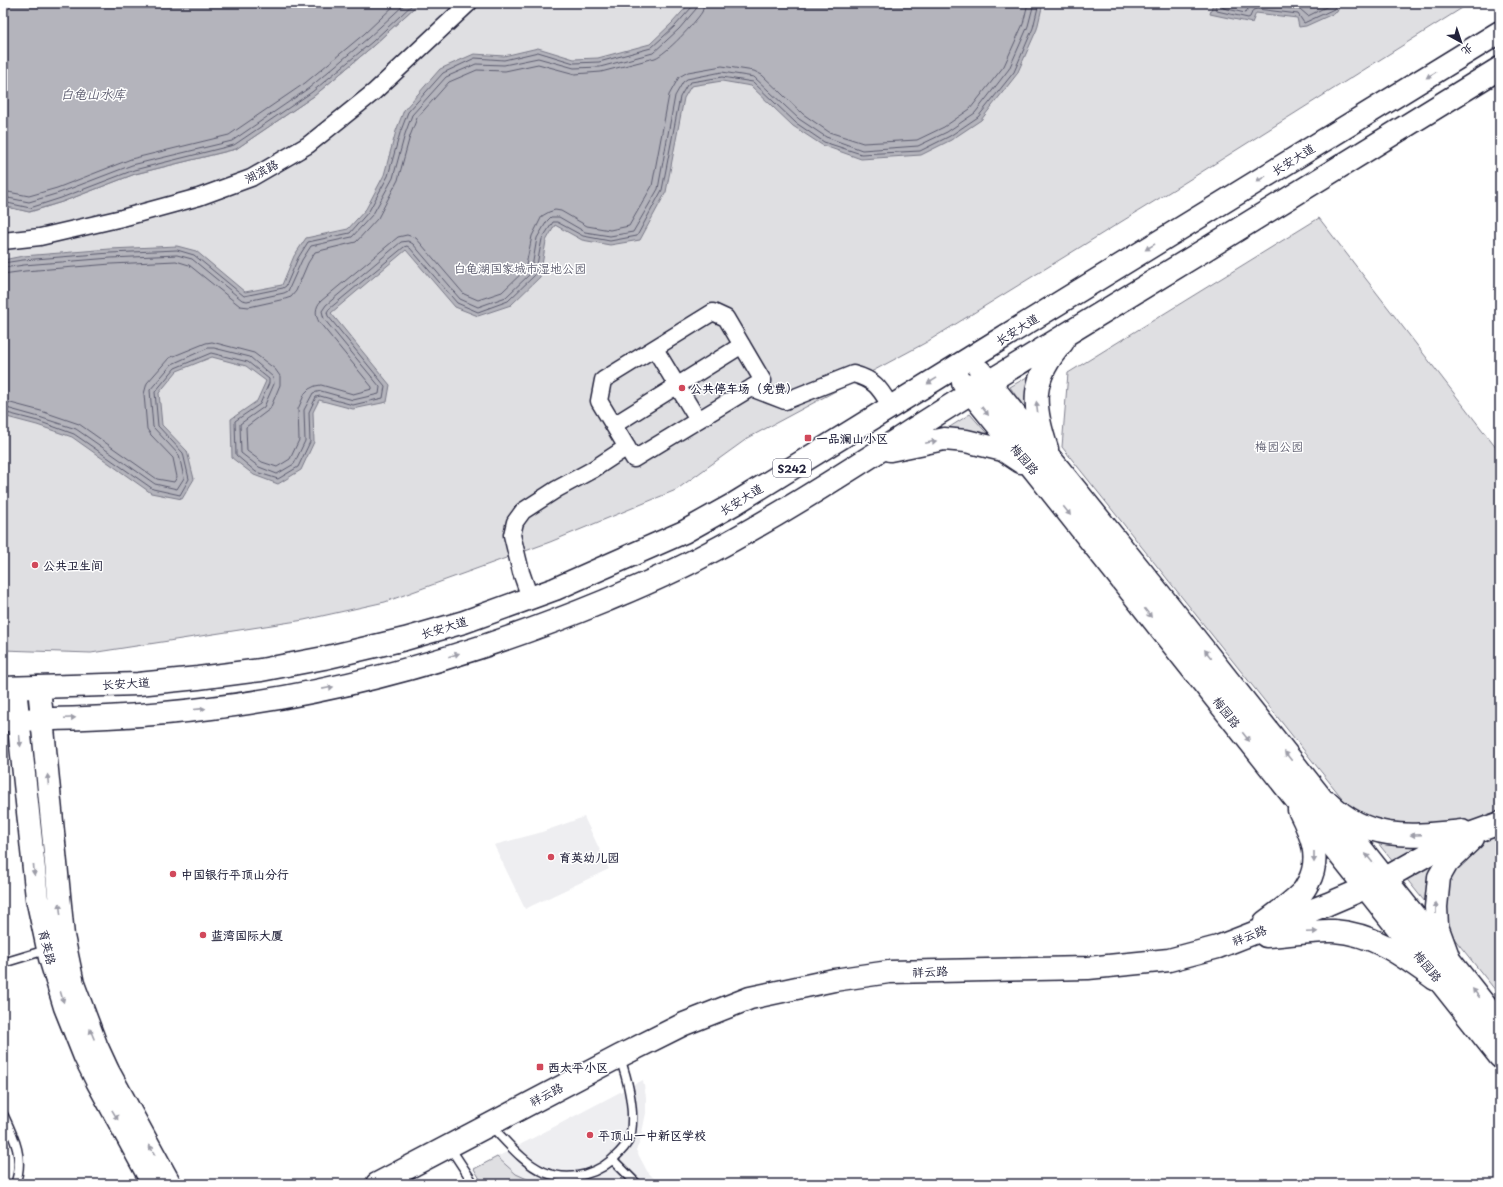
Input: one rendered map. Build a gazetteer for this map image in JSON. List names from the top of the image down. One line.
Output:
{"streets":{"main road":["长安大道","梅园路","S242","祥云路","育英路"],"street":["湖滨路"]},"crossings":[["长安大道","梅园路"],["长安大道","育英路"],["梅园路","S242"],["梅园路","祥云路"],["S242","育英路"]],"water":["白龟山水库"],"parks":["白龟湖国家城市湿地公园","梅园公园"],"places":{"other":["公共停车场（免费）","公共卫生间","育英幼儿园","中国银行平顶山分行","蓝湾国际大厦","平顶山一中新区学校"],"transit":["一品澜山小区","西太平小区"]},"north":"bottom right"}
